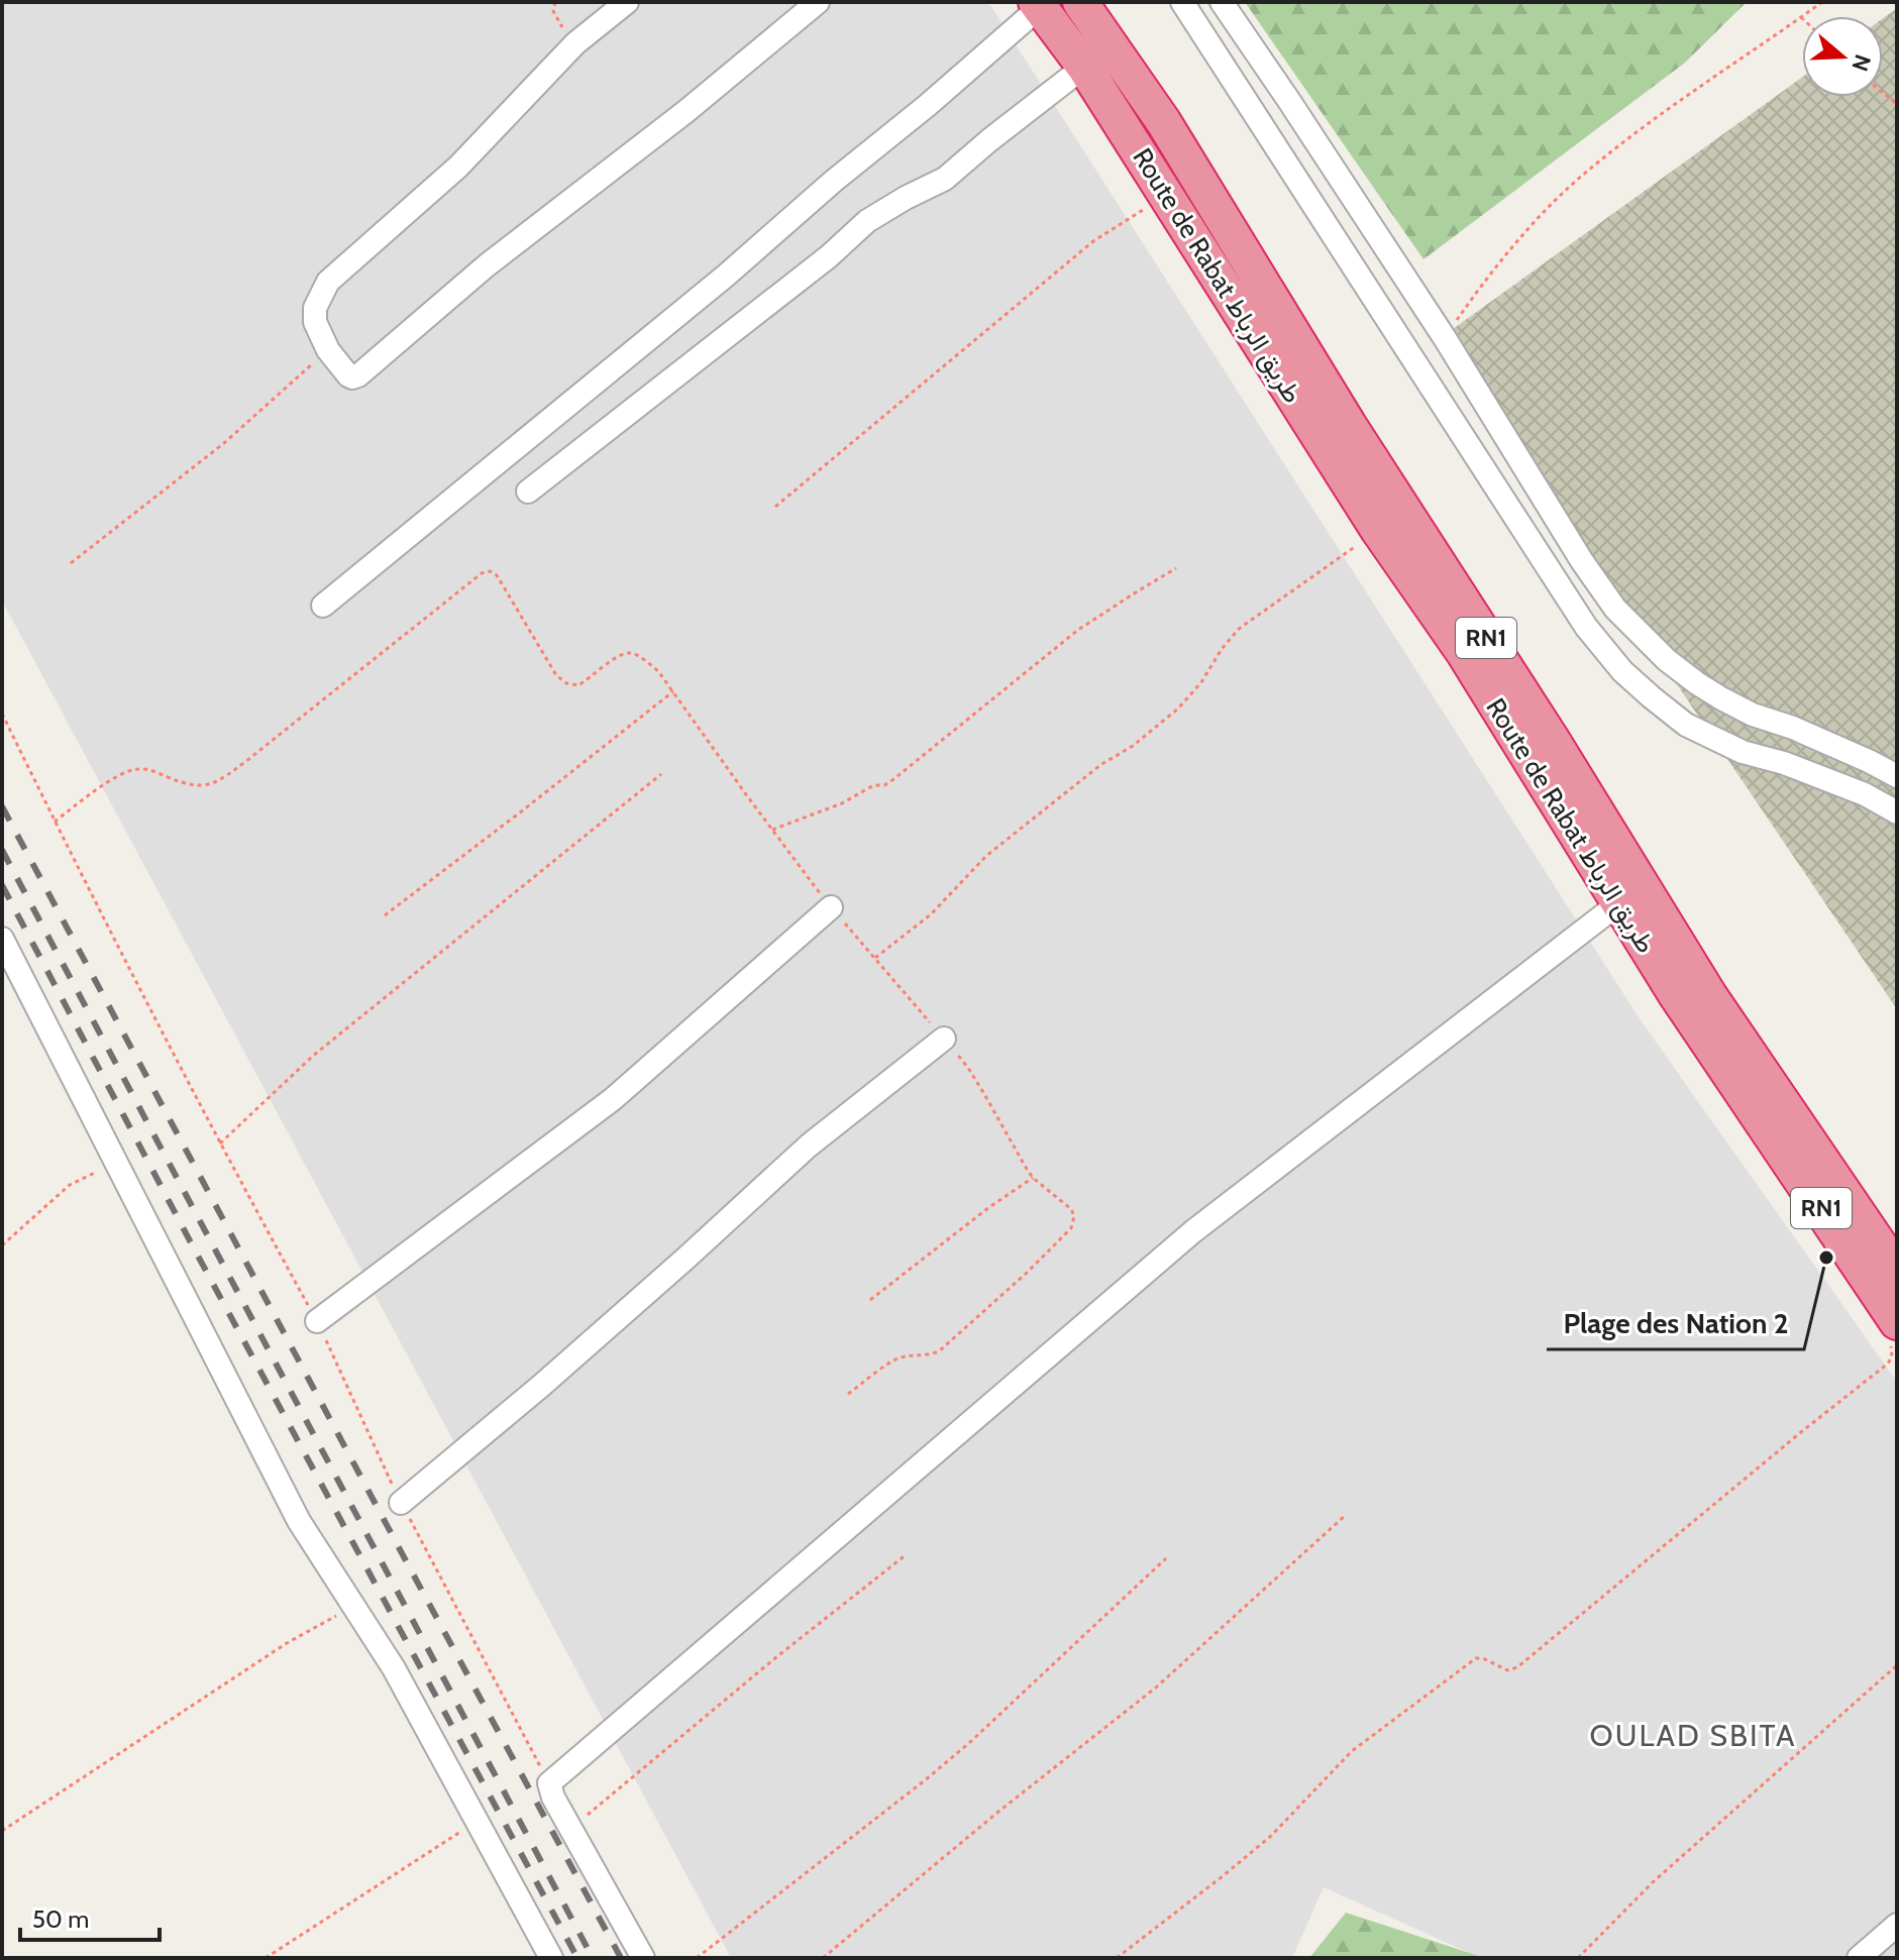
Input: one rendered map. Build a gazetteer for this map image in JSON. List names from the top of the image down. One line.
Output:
{"streets":{"highway":["Route de Rabat طريق الرباط","RN1"]},"districts":["OULAD SBITA"],"places":["Plage des Nation 2"],"scale_bar":"50 m","north":"right"}
